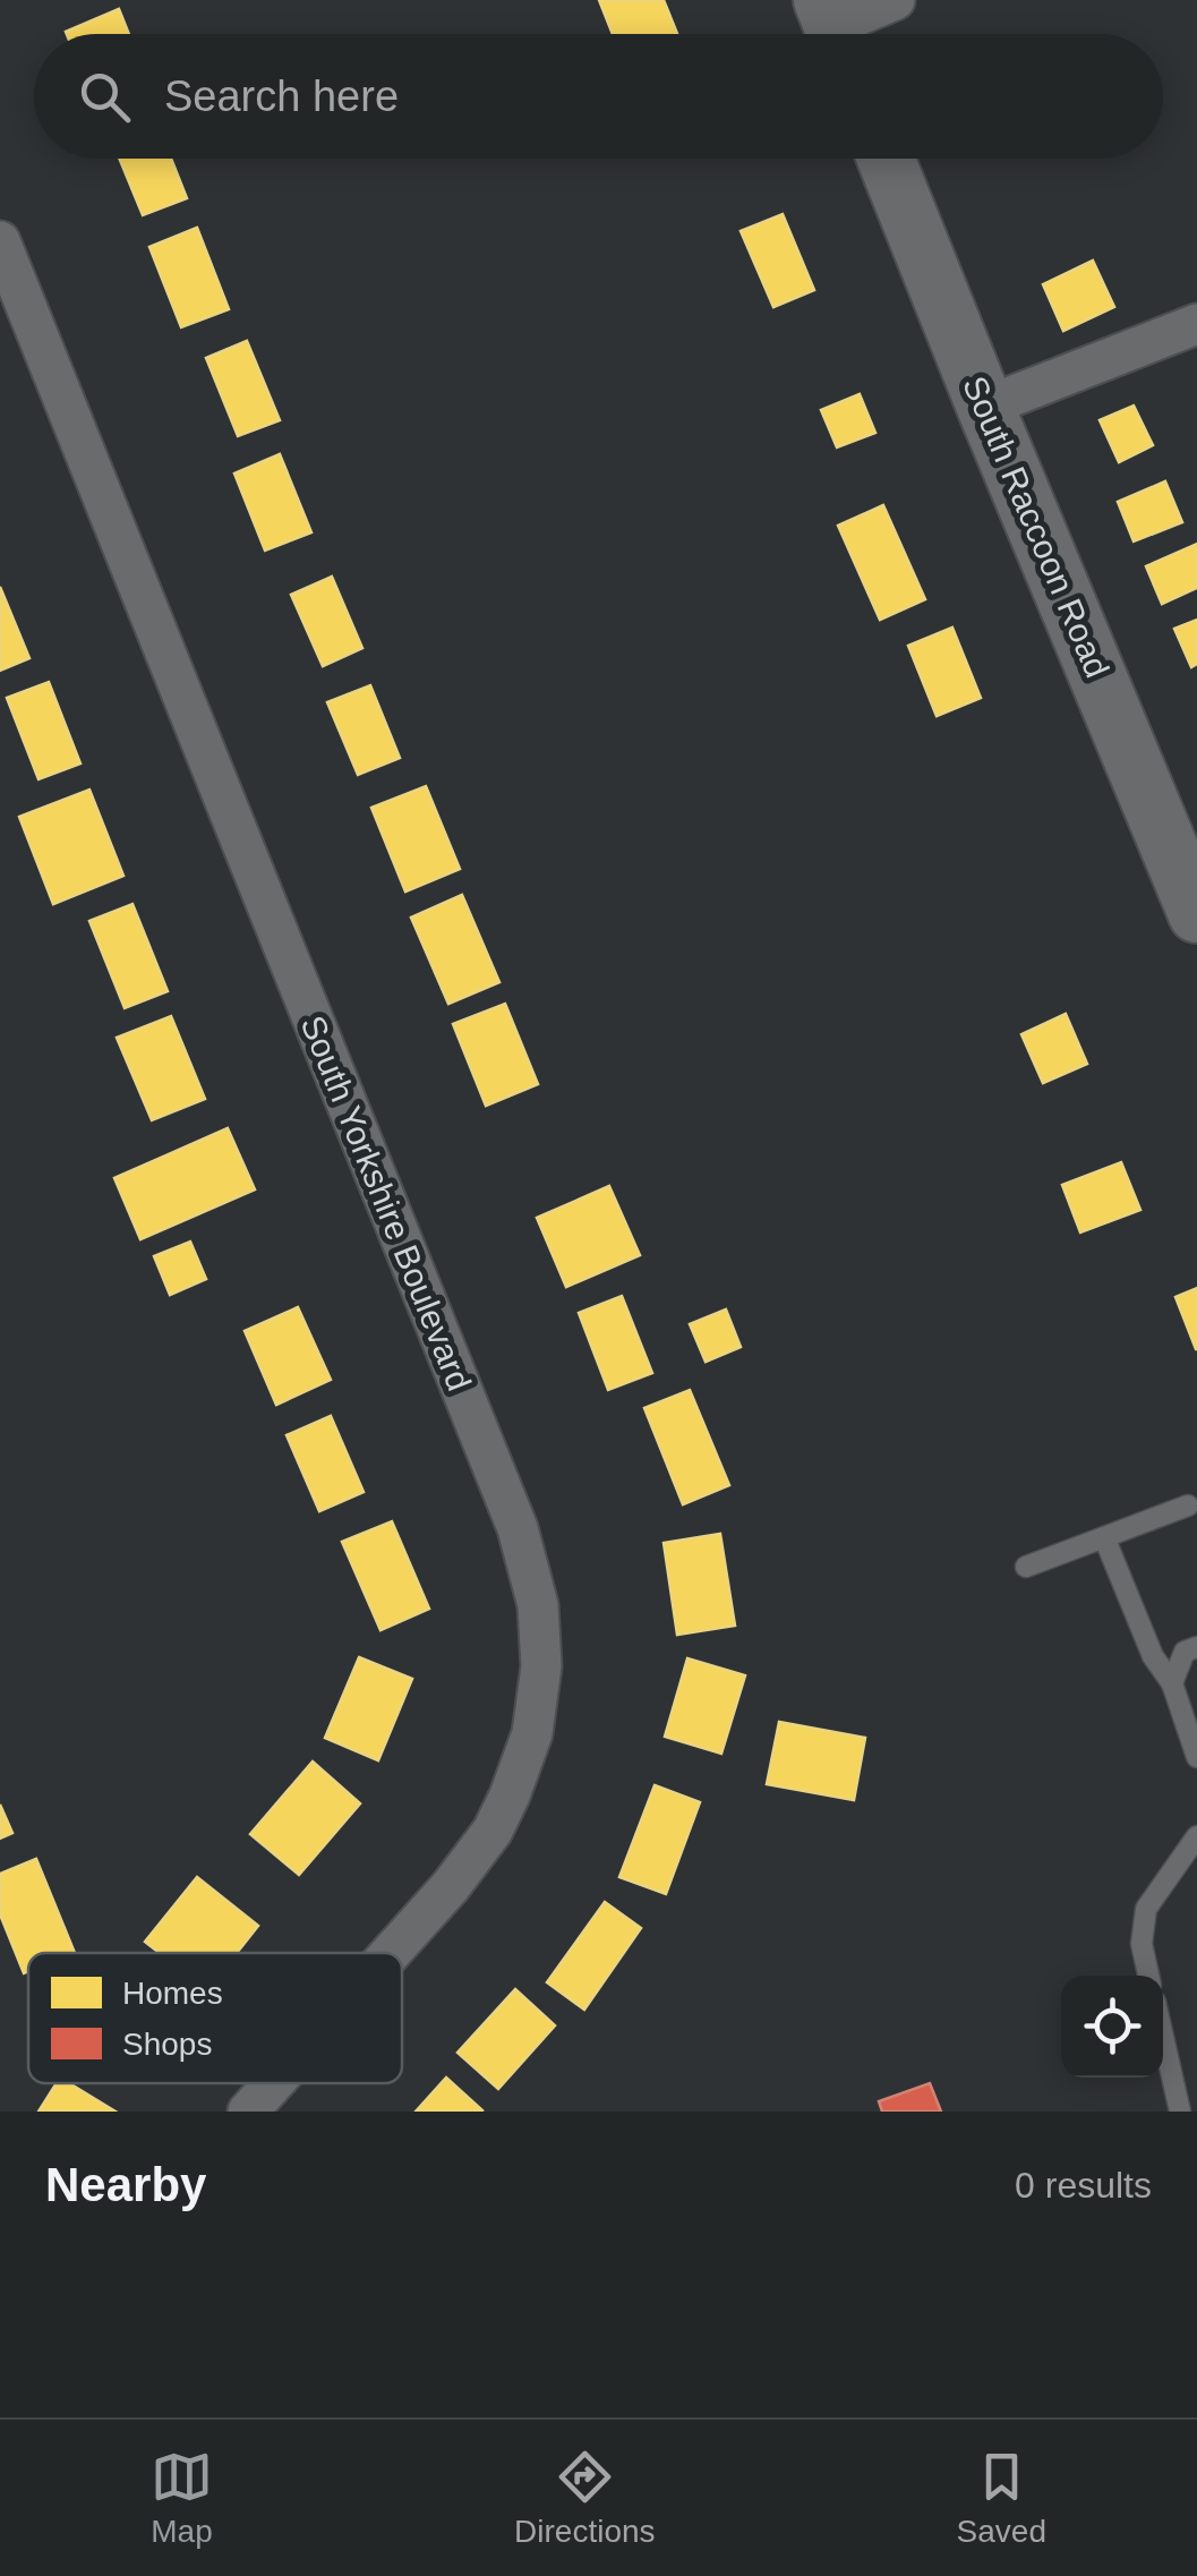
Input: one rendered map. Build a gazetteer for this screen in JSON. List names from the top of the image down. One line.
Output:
{"streets":{"street":["South Raccoon Road","South Yorkshire Boulevard"]},"legend":["Homes","Shops"],"page":{"search":"Search here","heading":["Nearby","0 results"],"nav":["Map","Directions","Saved"]}}
